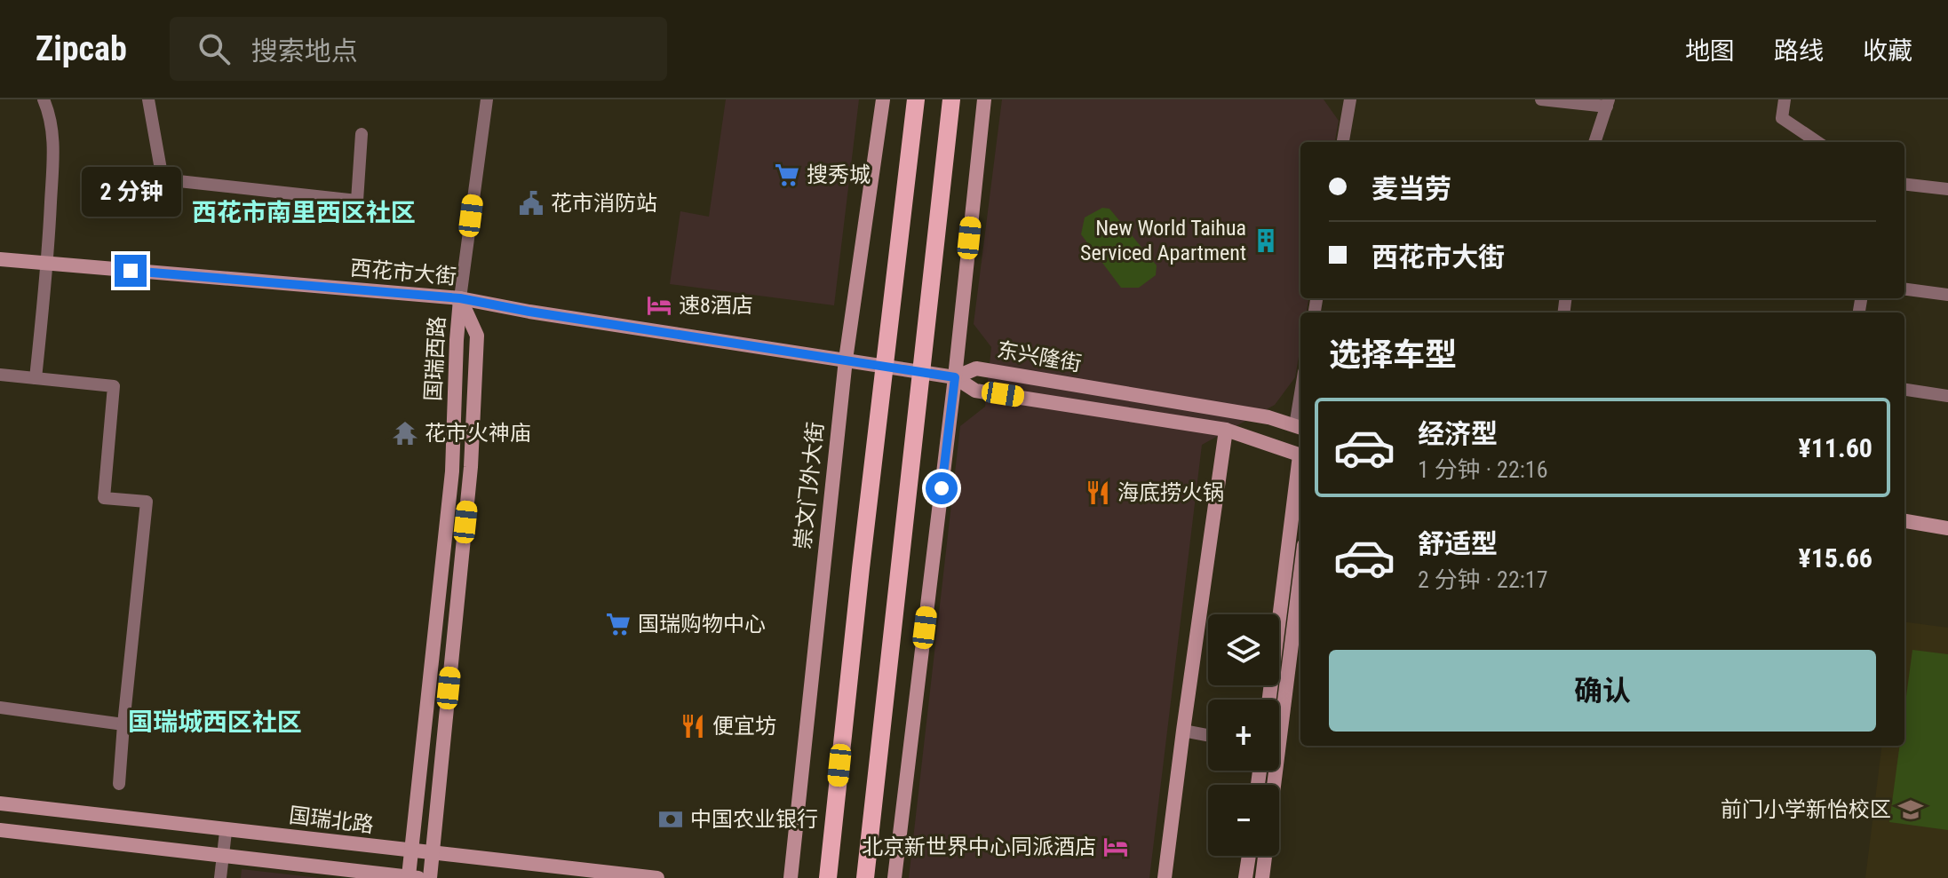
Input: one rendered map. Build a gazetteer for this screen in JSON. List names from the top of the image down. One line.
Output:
{"streets":{"street":["西花市大街","东兴隆街","国瑞西路","崇文门外大街","国瑞北路"]},"crossings":[["西花市大街","东兴隆街"],["西花市大街","国瑞西路"],["西花市大街","崇文门外大街"],["国瑞西路","国瑞北路"]],"districts":["西花市南里西区社区","国瑞城西区社区"],"places":{"supermarket":["搜秀城","国瑞购物中心"],"public building":["花市消防站"],"building":["New World Taihua Serviced Apartment"],"hotel":["速8酒店","北京新世界中心同派酒店"],"temple":["花市火神庙"],"restaurant":["海底捞火锅","便宜坊"],"school or university":["前门小学新怡校区"],"bank":["中国农业银行"]},"page":{"header":"Zipcab","search":"搜索地点","nav":["地图","路线","收藏"],"banner":["麦当劳","西花市大街"],"bubble":"2 分钟","heading":"选择车型","list":[{"name":"经济型","note":"1 分钟 · 22:16","value":"¥11.60"},{"name":"舒适型","note":"2 分钟 · 22:17","value":"¥15.66"}],"map_buttons":["+","−"],"buttons":"确认"}}
